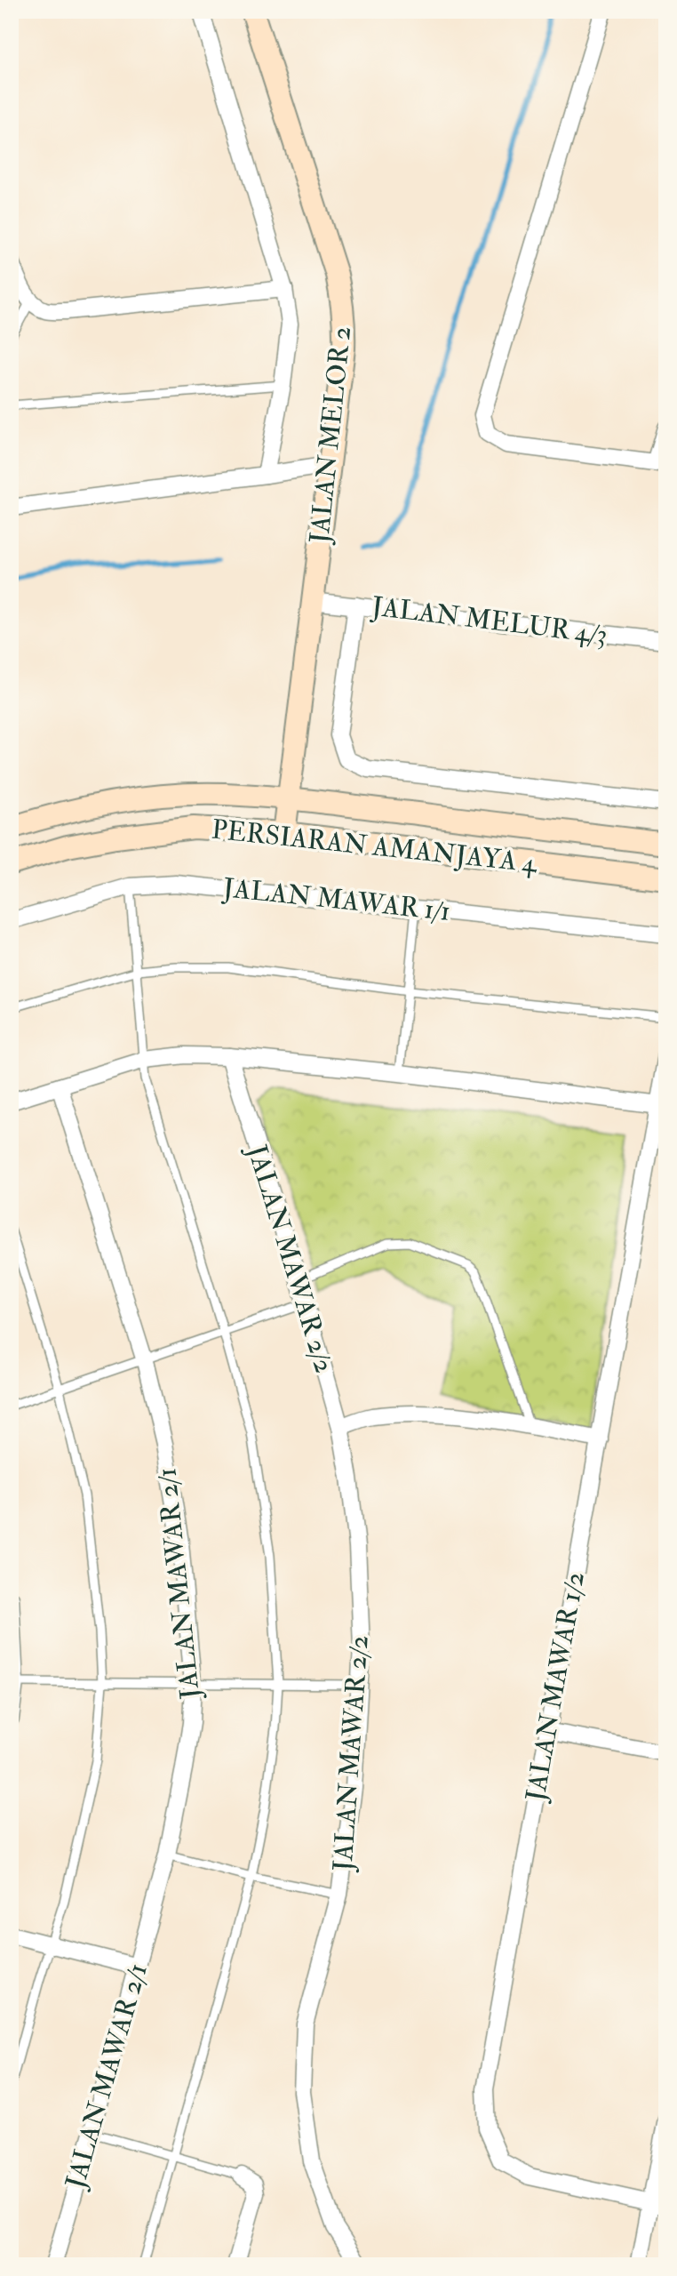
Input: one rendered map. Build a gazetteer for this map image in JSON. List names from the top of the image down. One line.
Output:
{"streets":{"street":["JALAN MELOR 2","JALAN MELUR 4/3","PERSIARAN AMANJAYA 4","JALAN MAWAR 1/1","JALAN MAWAR 2/2","JALAN MAWAR 2/1","JALAN MAWAR 1/2"]},"crossings":[["JALAN MELOR 2","JALAN MELUR 4/3"],["JALAN MELOR 2","PERSIARAN AMANJAYA 4"]]}
